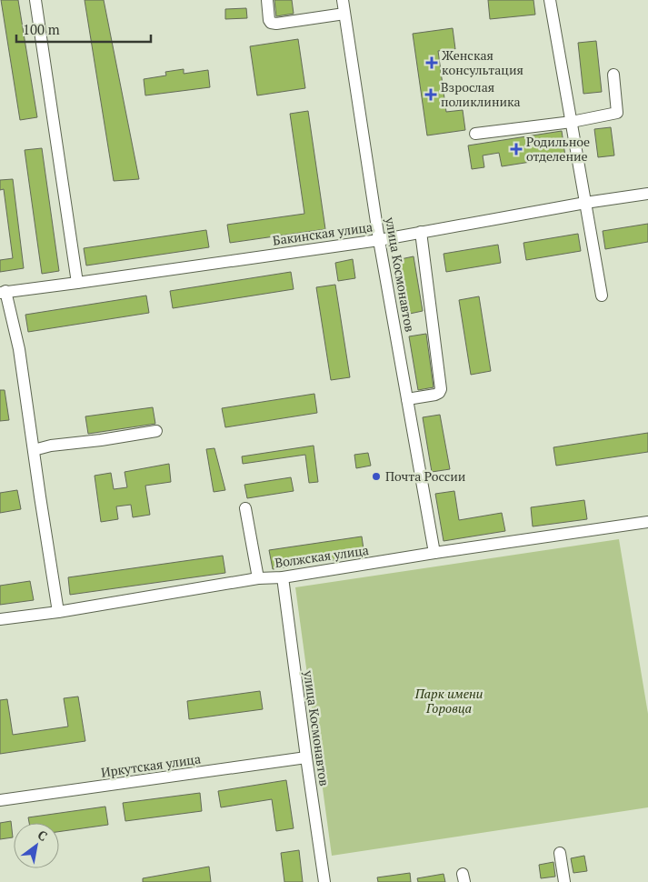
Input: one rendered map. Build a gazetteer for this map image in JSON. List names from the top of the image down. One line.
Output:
{"streets":{"street":["Бакинская улица","улица Космонавтов","Волжская улица","Иркутская улица"]},"crossings":[["Бакинская улица","улица Космонавтов"],["улица Космонавтов","Волжская улица"],["улица Космонавтов","Иркутская улица"]],"parks":["Парк имени Горовца"],"places":{"health":["Женская консультация","Взрослая поликлиника","Родильное отделение"],"other":["Почта России"]},"scale_bar":"100 m","north":"top right"}
